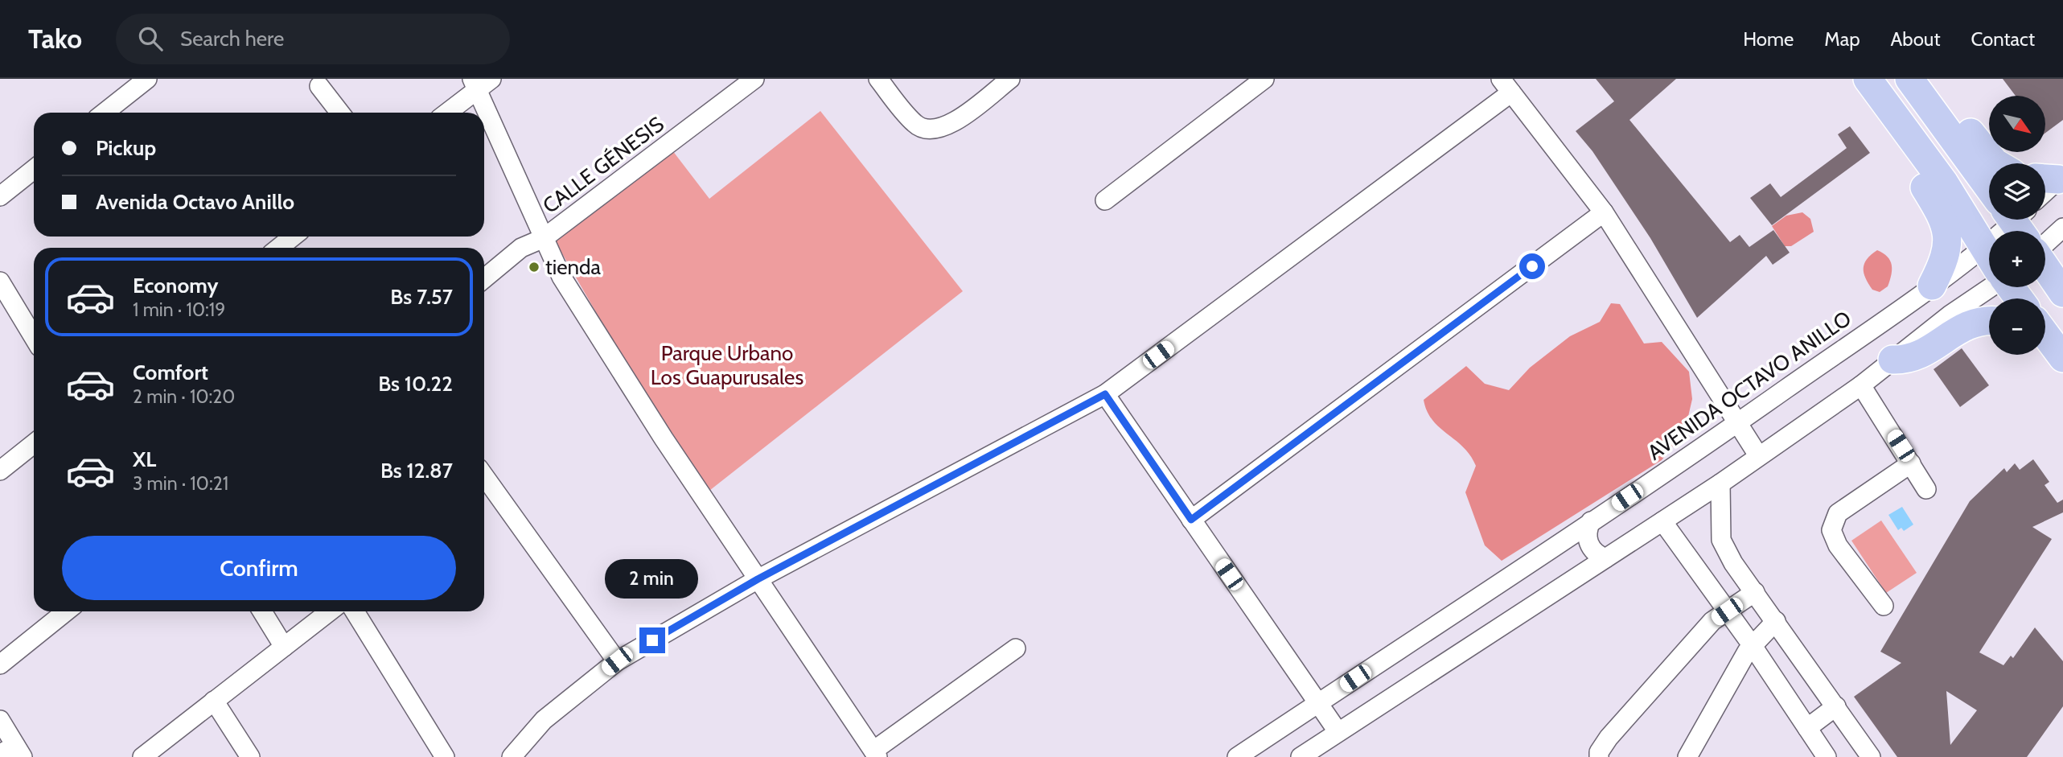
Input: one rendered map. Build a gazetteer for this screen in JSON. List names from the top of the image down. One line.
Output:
{"streets":{"street":["CALLE GÉNESIS","AVENIDA OCTAVO ANILLO"]},"parks":["Parque Urbano Los Guapurusales"],"places":["tienda"],"north":"bottom right","page":{"header":"Tako","search":"Search here","nav":["Home","Map","About","Contact"],"map_buttons":["+","−"],"banner":["Pickup","Avenida Octavo Anillo"],"list":[{"name":"Economy","note":"1 min · 10:19","value":"Bs 7.57"},{"name":"Comfort","note":"2 min · 10:20","value":"Bs 10.22"},{"name":"XL","note":"3 min · 10:21","value":"Bs 12.87"}],"buttons":"Confirm","bubble":"2 min"}}
